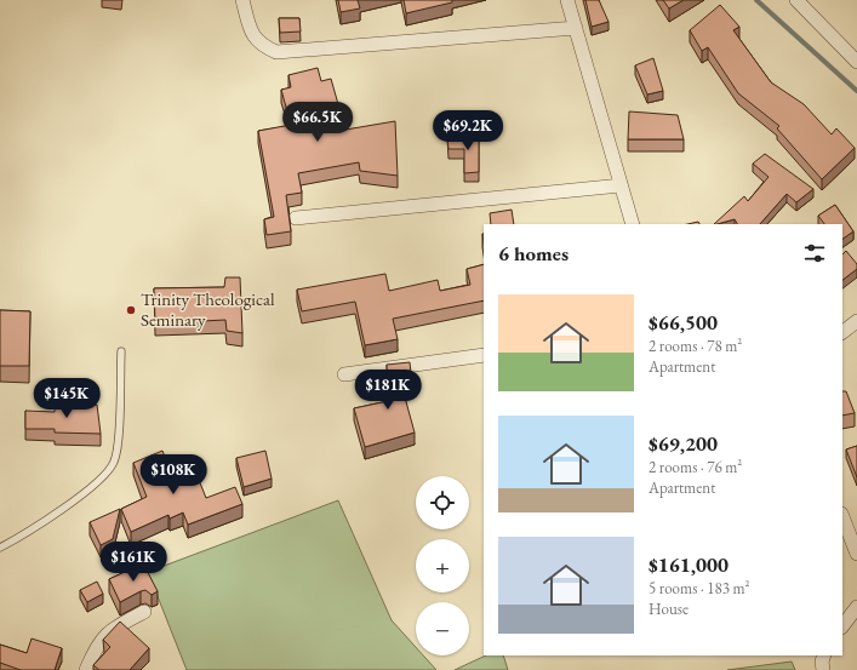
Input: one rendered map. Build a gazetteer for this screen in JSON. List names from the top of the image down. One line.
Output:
{"places":["Trinity Theological Seminary"],"page":{"price":["$66.5K","$69.2K","$181K","$145K","$108K","$161K"],"heading":"6 homes","list":[{"name":"$66,500","note":"2 rooms · 78 m² · Apartment"},{"name":"$69,200","note":"2 rooms · 76 m² · Apartment"},{"name":"$161,000","note":"5 rooms · 183 m² · House"}],"map_buttons":["+","−"]}}
